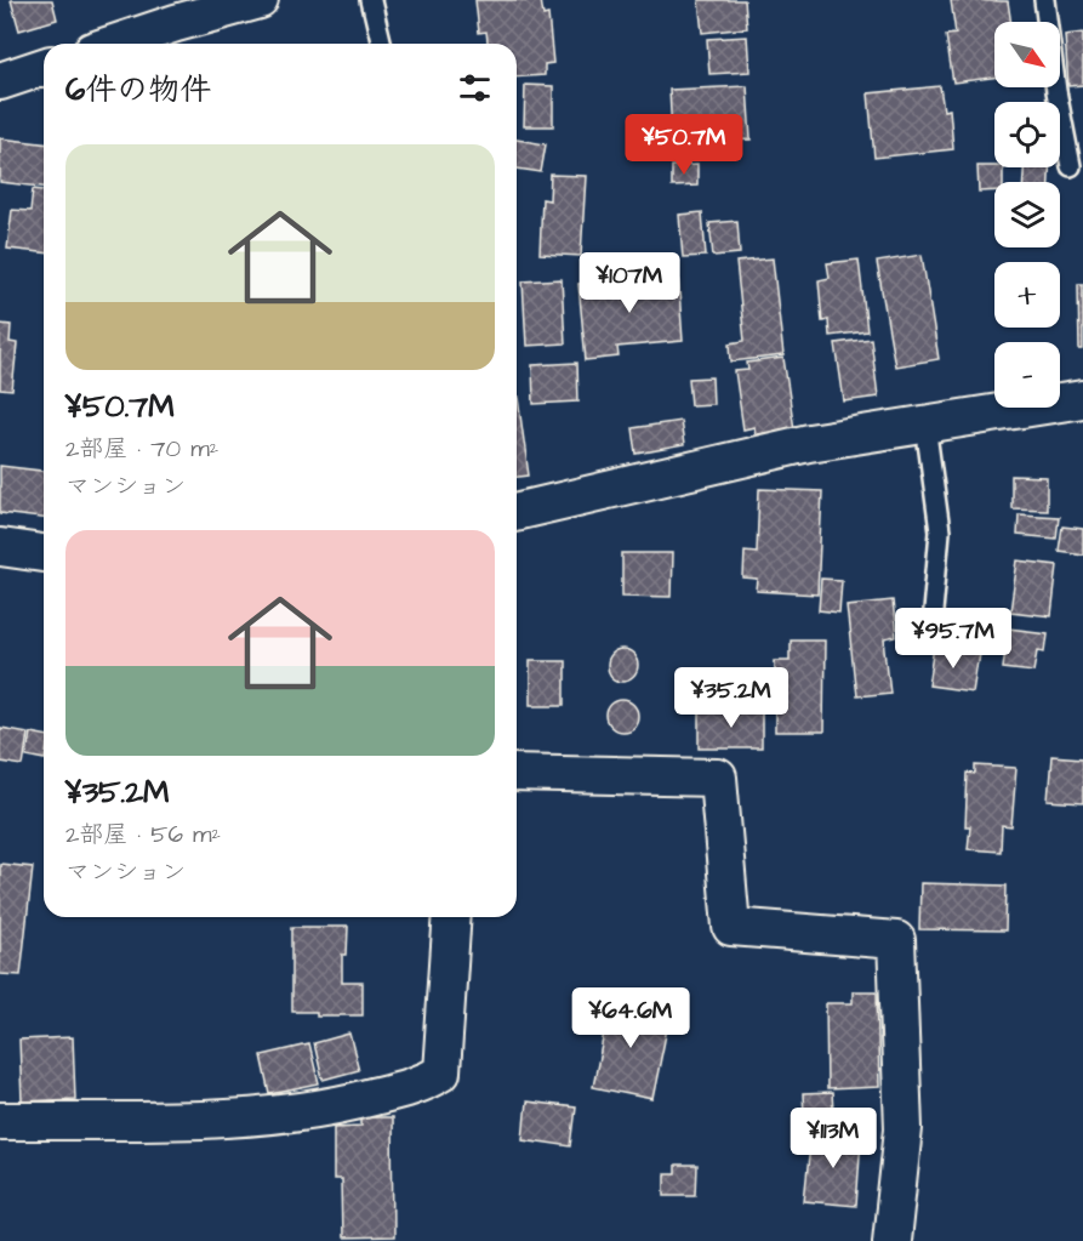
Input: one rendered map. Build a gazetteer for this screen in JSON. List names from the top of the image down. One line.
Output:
{"north":"bottom right","page":{"map_buttons":["+","−"],"heading":"6件の物件","price":["¥50.7M","¥107M","¥95.7M","¥35.2M","¥64.6M","¥113M"],"list":[{"name":"¥50.7M","note":"2部屋 · 70 m² · マンション"},{"name":"¥35.2M","note":"2部屋 · 56 m² · マンション"}]}}
